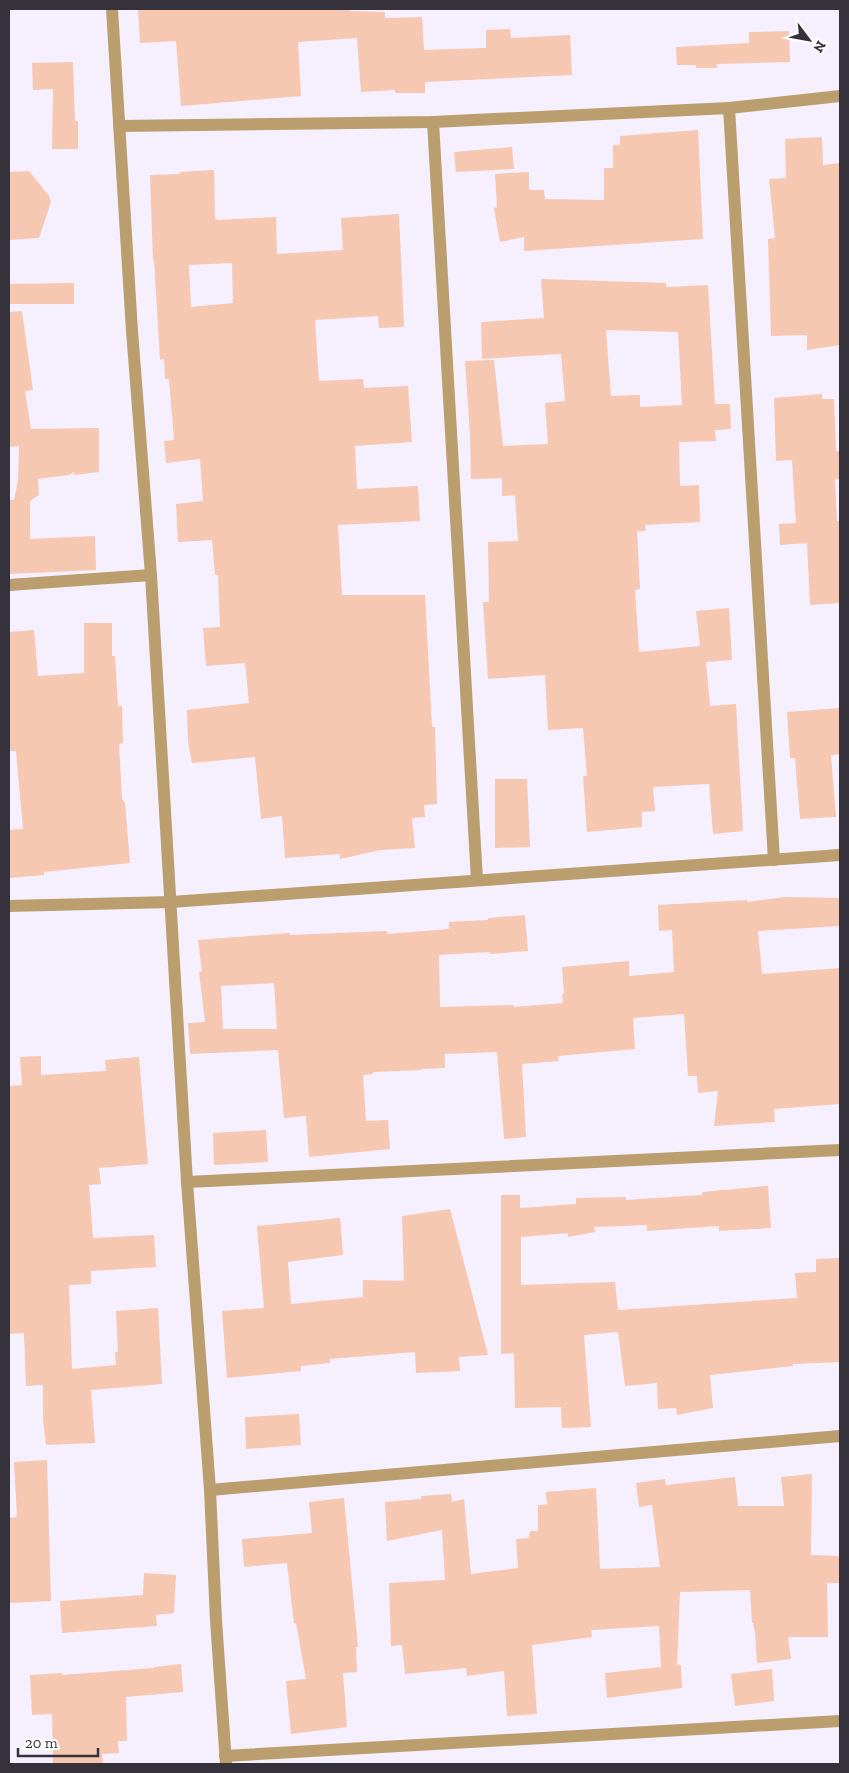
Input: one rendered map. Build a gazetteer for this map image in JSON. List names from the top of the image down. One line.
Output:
{"scale_bar":"20 m","north":"bottom right"}
